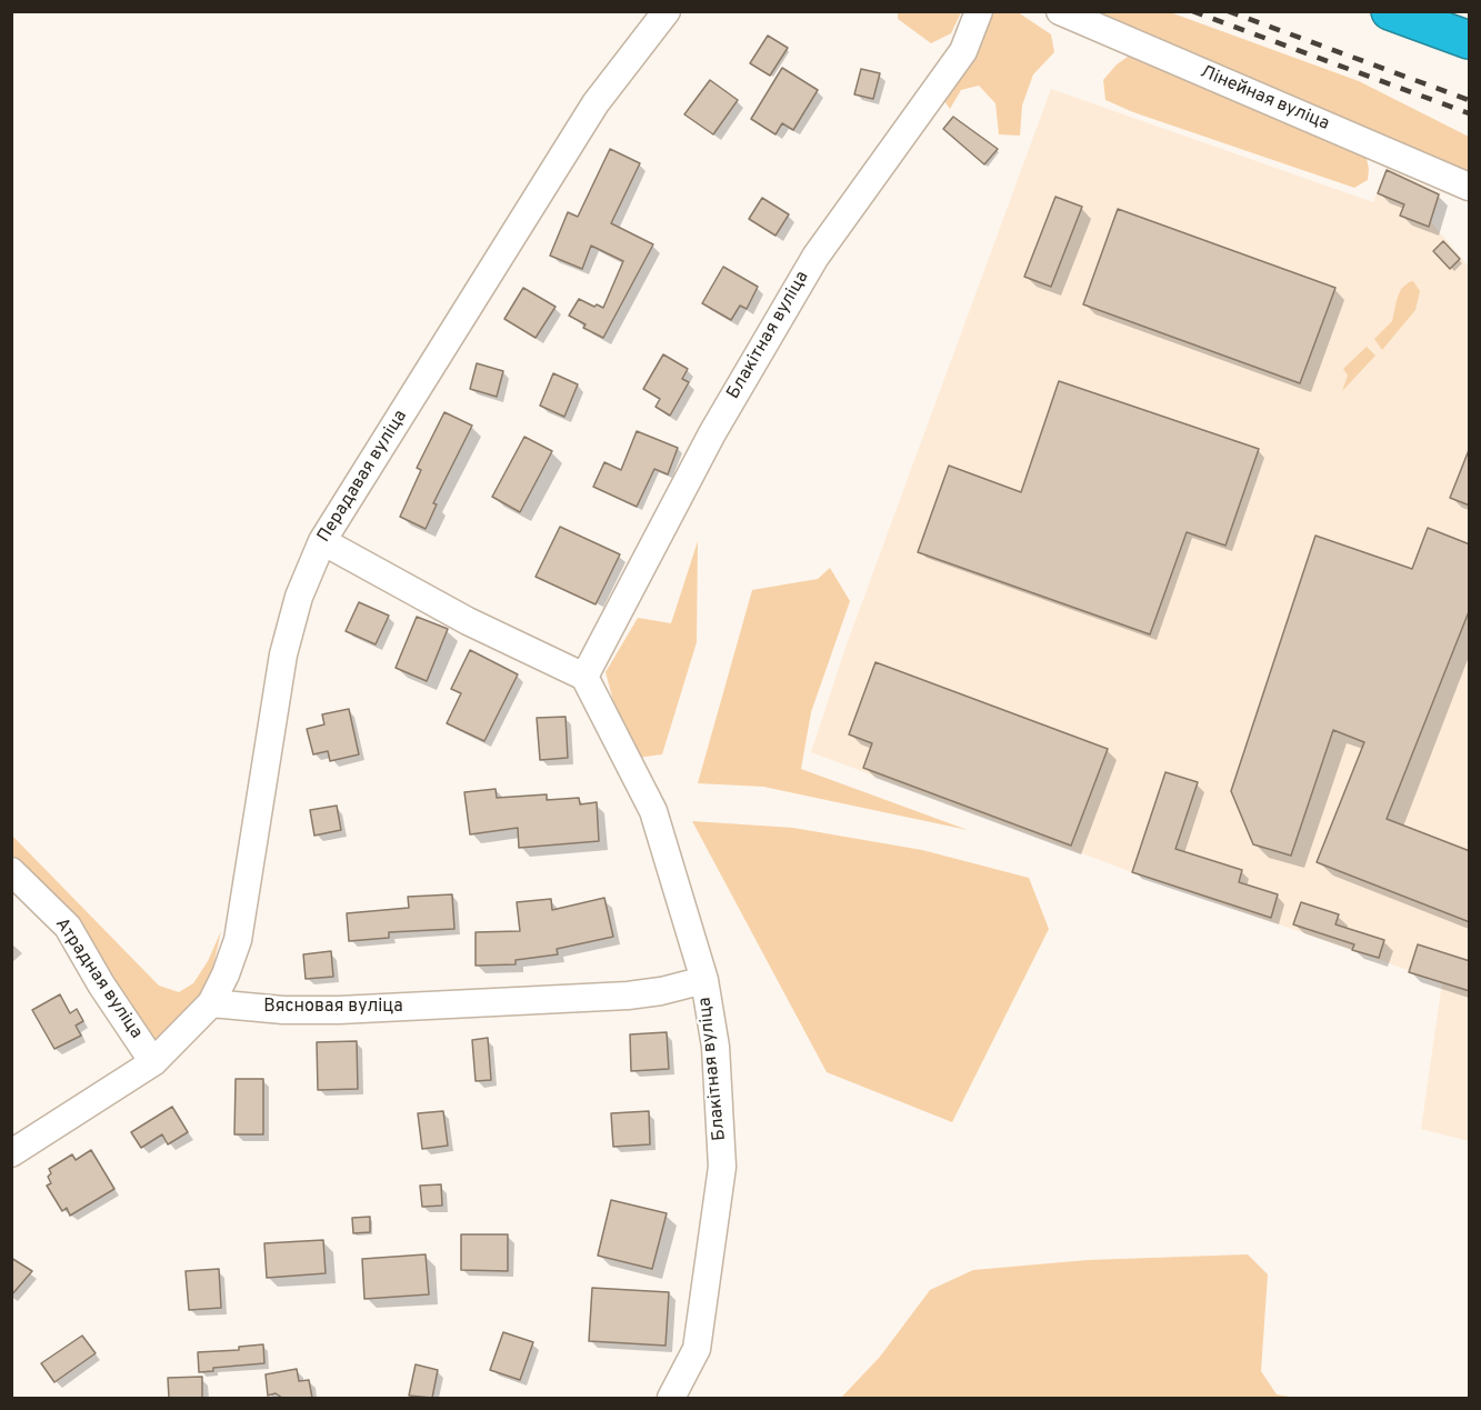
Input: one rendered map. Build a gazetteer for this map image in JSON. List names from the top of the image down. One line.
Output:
{"streets":{"street":["Лінейная вуліца","Блакітная вуліца","Перадавая вуліца","Атрадная вуліца","Вясновая вуліца"]},"crossings":[["Блакітная вуліца","Вясновая вуліца"],["Перадавая вуліца","Вясновая вуліца"]]}
